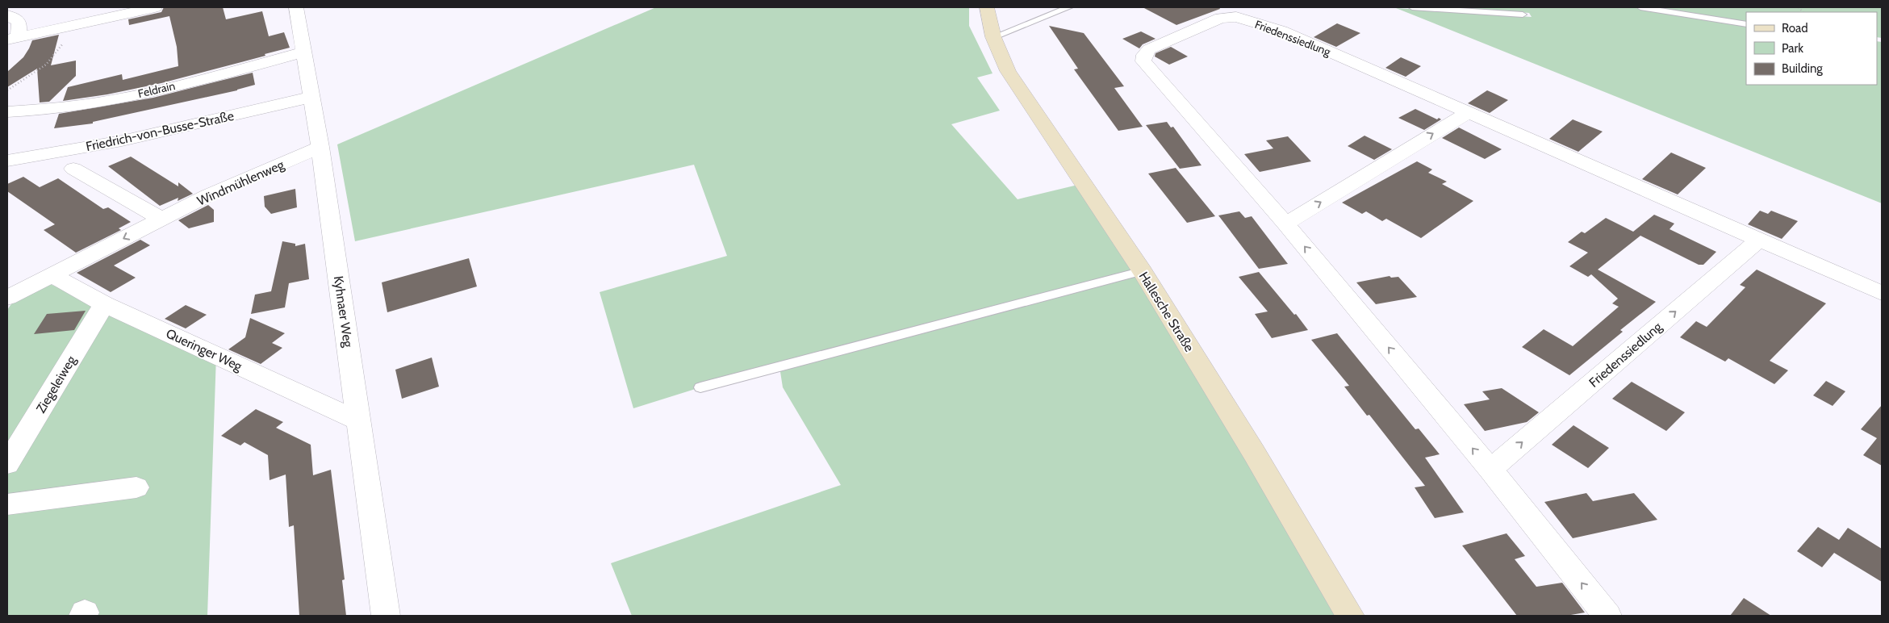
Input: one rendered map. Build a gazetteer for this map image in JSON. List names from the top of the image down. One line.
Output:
{"streets":{"street":["Friedenssiedlung","Feldrain","Friedrich-von-Busse-Straße","Windmühlenweg","Kyhnaer Weg","Hallesche Straße","Queringer Weg","Ziegeleiweg"]},"crossings":[["Feldrain","Kyhnaer Weg"],["Friedrich-von-Busse-Straße","Kyhnaer Weg"],["Windmühlenweg","Kyhnaer Weg"],["Windmühlenweg","Queringer Weg"],["Kyhnaer Weg","Queringer Weg"],["Queringer Weg","Ziegeleiweg"]],"one_way":["Windmühlenweg"],"legend":["Road","Park","Building"]}
